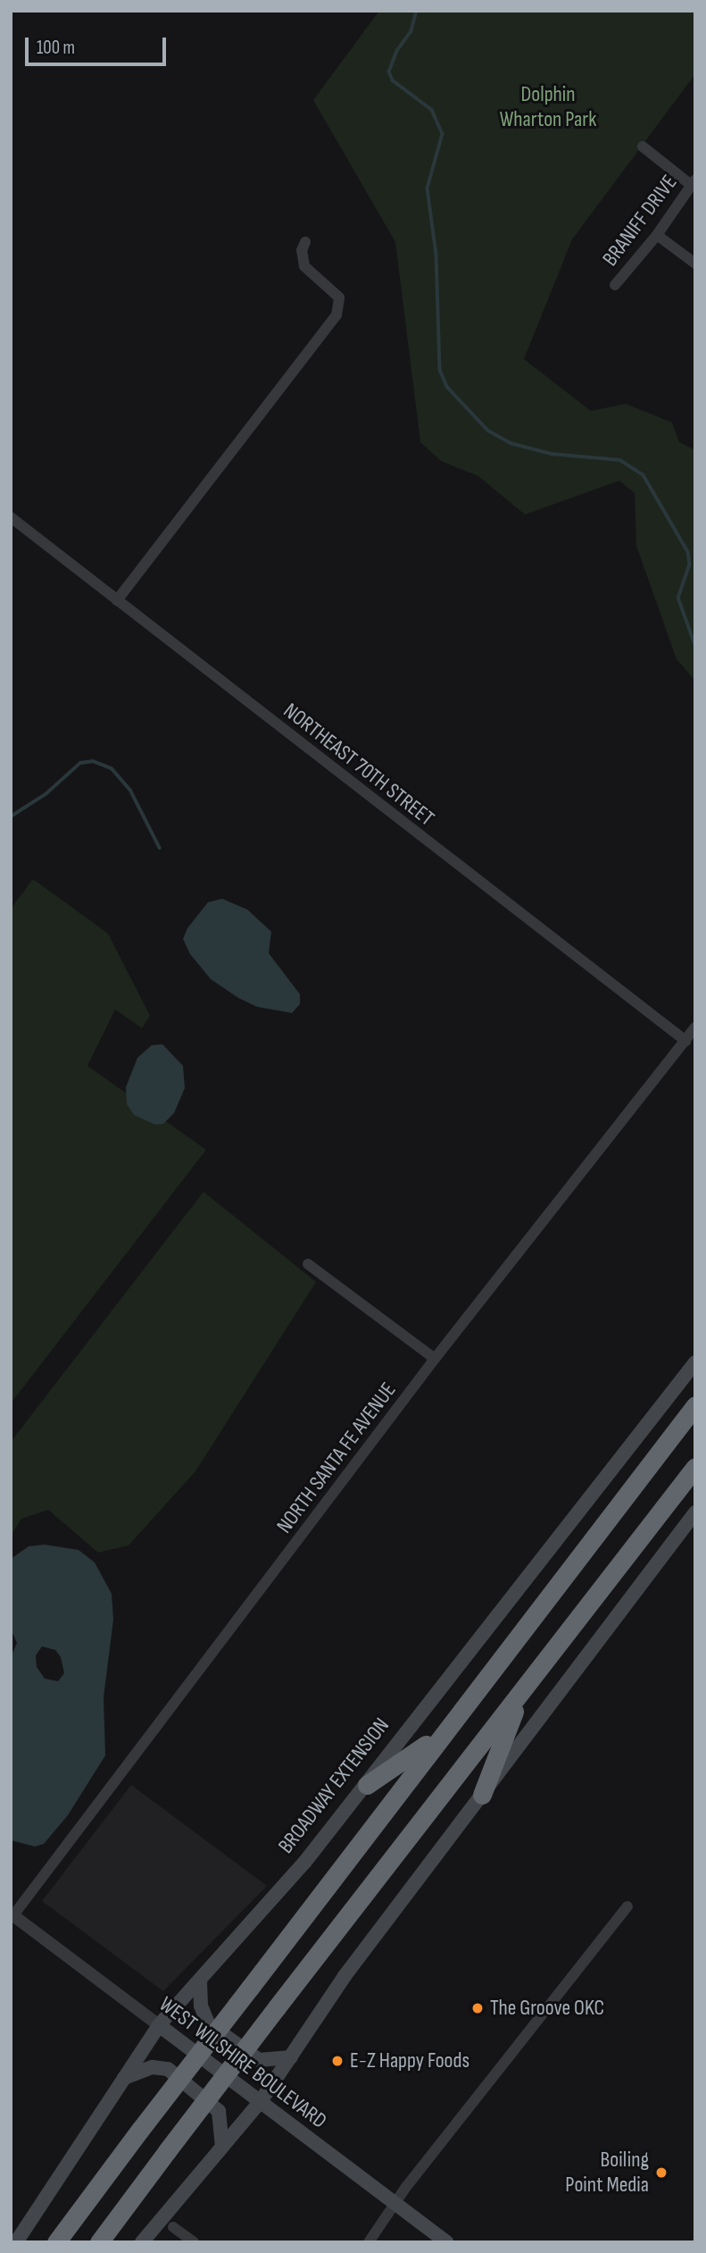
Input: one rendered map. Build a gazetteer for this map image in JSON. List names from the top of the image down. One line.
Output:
{"streets":{"main road":["BROADWAY EXTENSION","WEST WILSHIRE BOULEVARD"],"street":["BRANIFF DRIVE","NORTHEAST 70TH STREET","NORTH SANTA FE AVENUE"]},"crossings":[["NORTHEAST 70TH STREET","NORTH SANTA FE AVENUE"],["NORTH SANTA FE AVENUE","WEST WILSHIRE BOULEVARD"],["BROADWAY EXTENSION","WEST WILSHIRE BOULEVARD"]],"parks":["Dolphin Wharton Park"],"places":["The Groove OKC","E-Z Happy Foods","Boiling Point Media"],"scale_bar":"100 m"}
